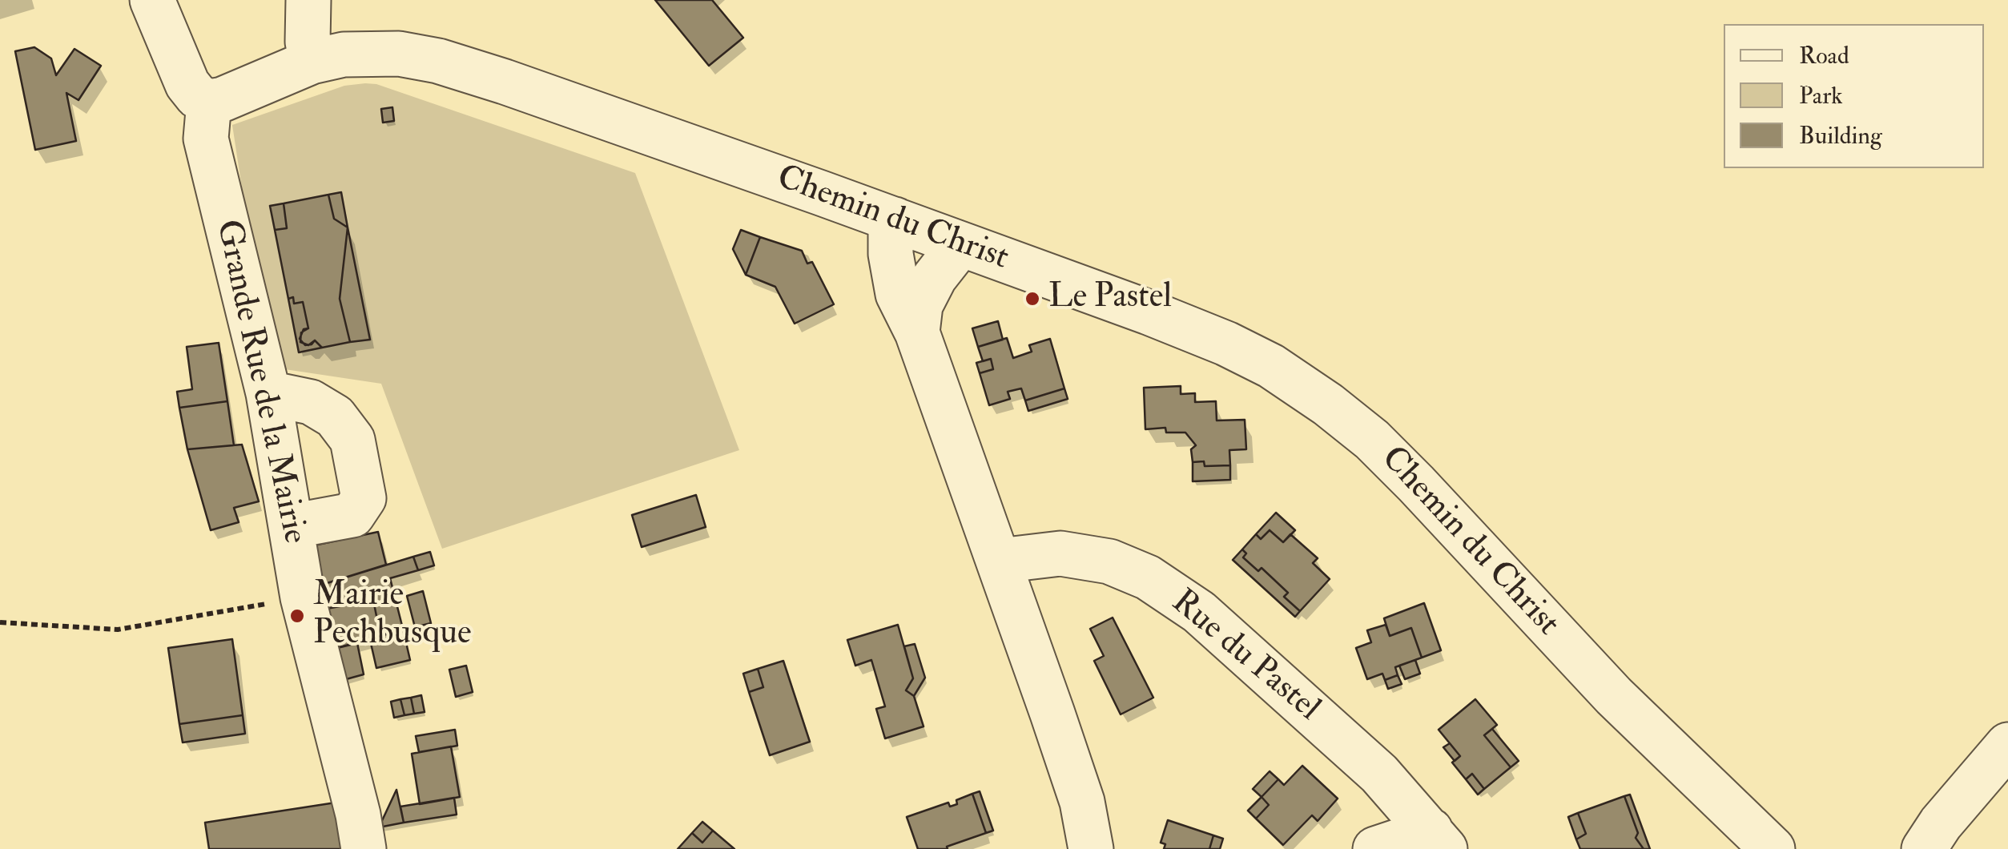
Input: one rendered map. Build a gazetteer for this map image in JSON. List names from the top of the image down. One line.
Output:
{"streets":{"street":["Chemin du Christ","Grande Rue de la Mairie","Rue du Pastel"]},"crossings":[["Chemin du Christ","Grande Rue de la Mairie"]],"places":["Le Pastel","Mairie Pechbusque"],"legend":["Road","Park","Building"]}
